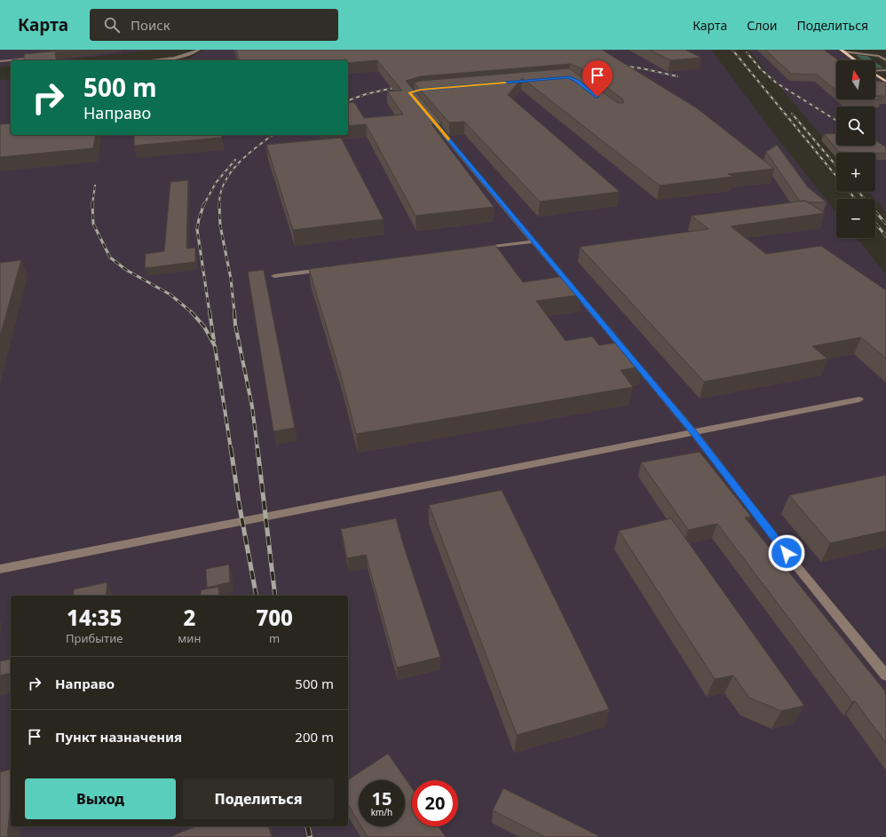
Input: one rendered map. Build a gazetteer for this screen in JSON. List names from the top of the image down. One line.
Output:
{"north":"top","page":{"header":"Карта","search":"Поиск","nav":["Карта","Слои","Поделиться"],"map_buttons":["+","−"],"turn":["500 m","Направо"],"eta":["14:35","Прибытие","2","мин","700","m"],"list":[{"name":"Направо","value":"500 m"},{"name":"Пункт назначения","value":"200 m"}],"buttons":["Выход","Поделиться"],"speed":"15 km/h","limit":"20"}}
